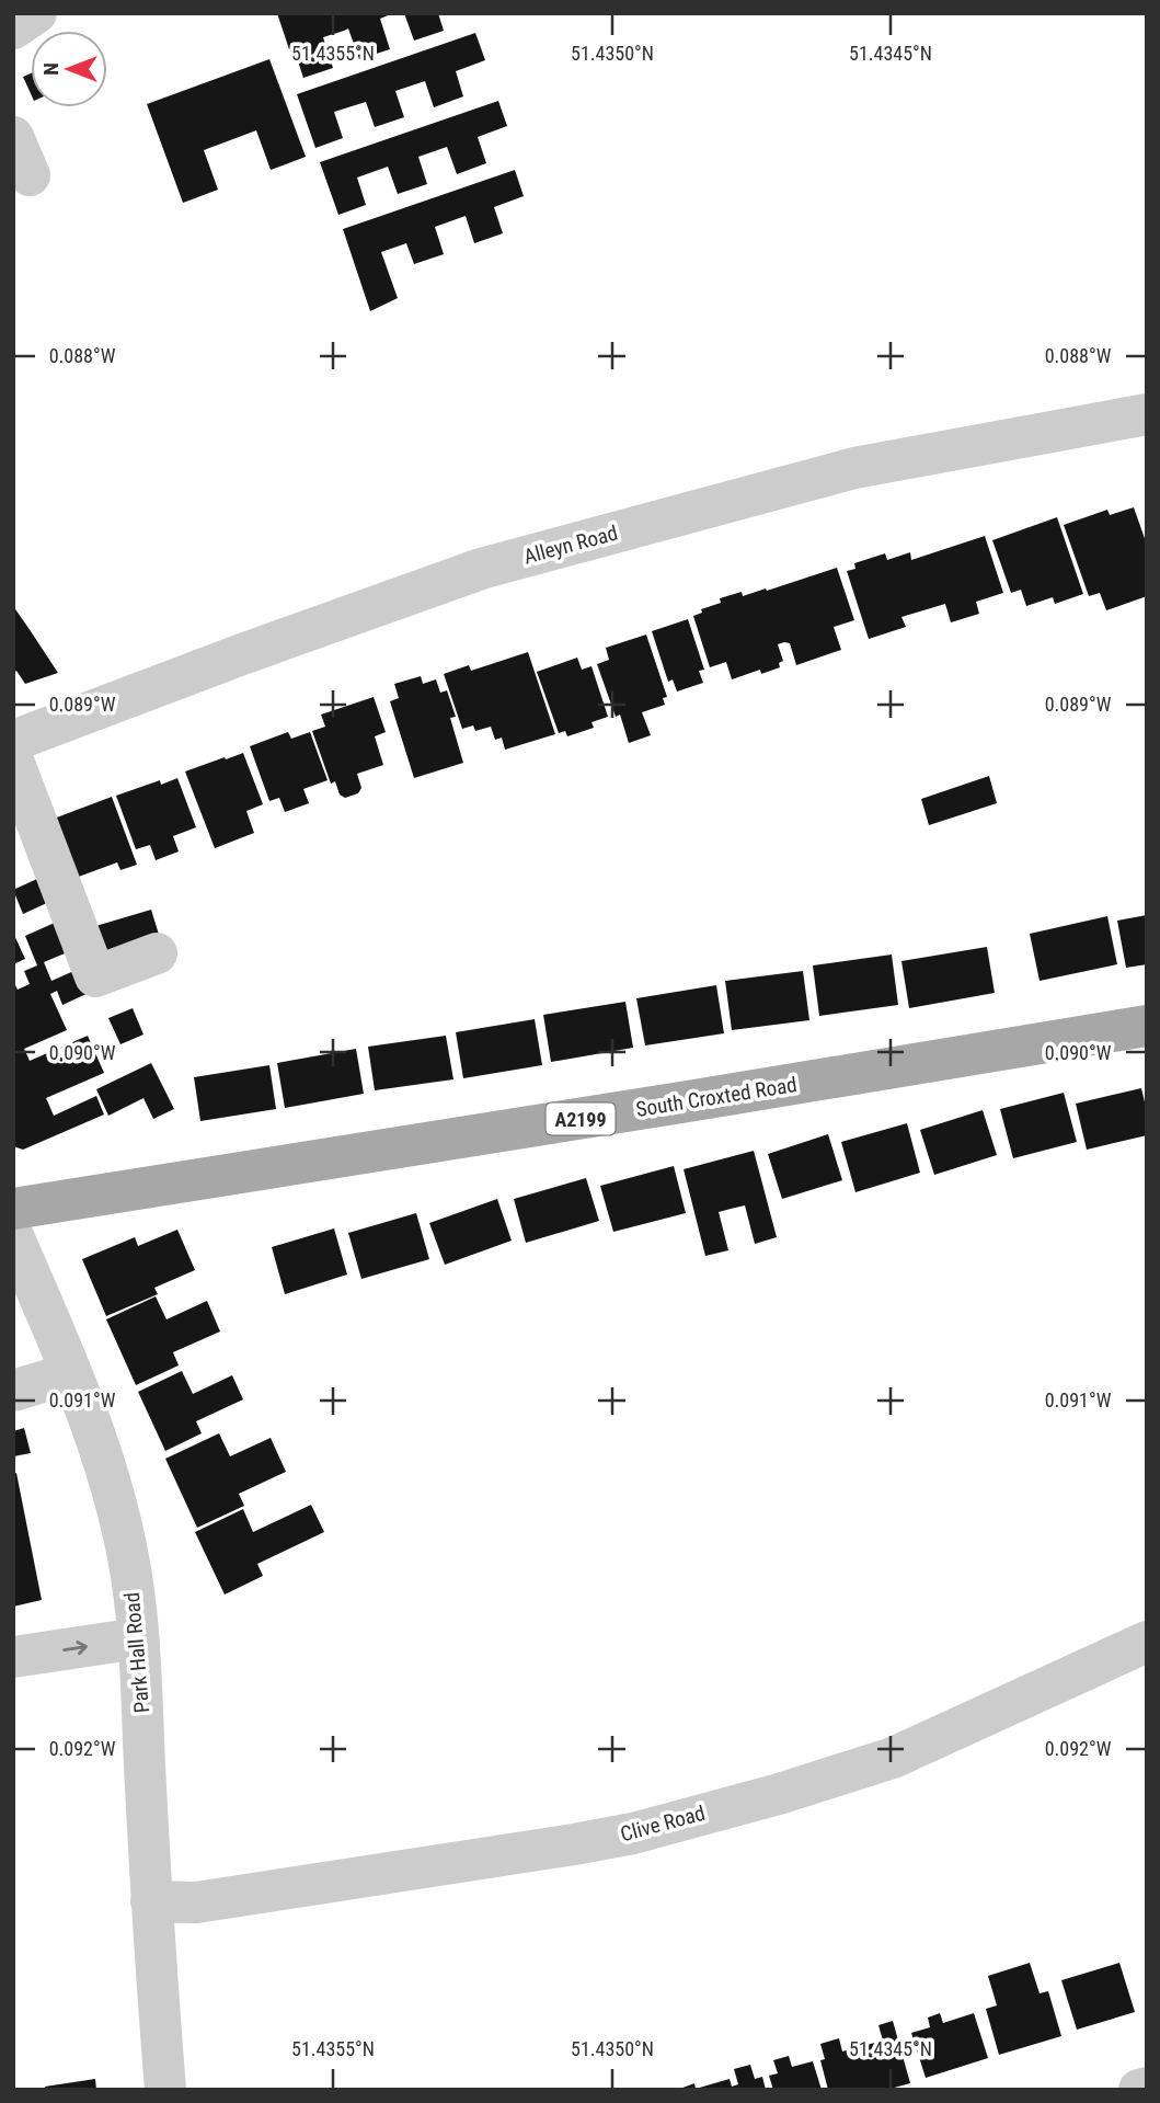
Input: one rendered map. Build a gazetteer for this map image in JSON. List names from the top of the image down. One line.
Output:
{"streets":{"main road":["South Croxted Road","A2199"],"street":["Alleyn Road","Park Hall Road","Clive Road"]},"crossings":[["Park Hall Road","Clive Road"]],"north":"left","coordinates":["51.4355°N","51.4350°N","51.4345°N","0.088°W","0.089°W","0.090°W","0.091°W","0.092°W"]}
